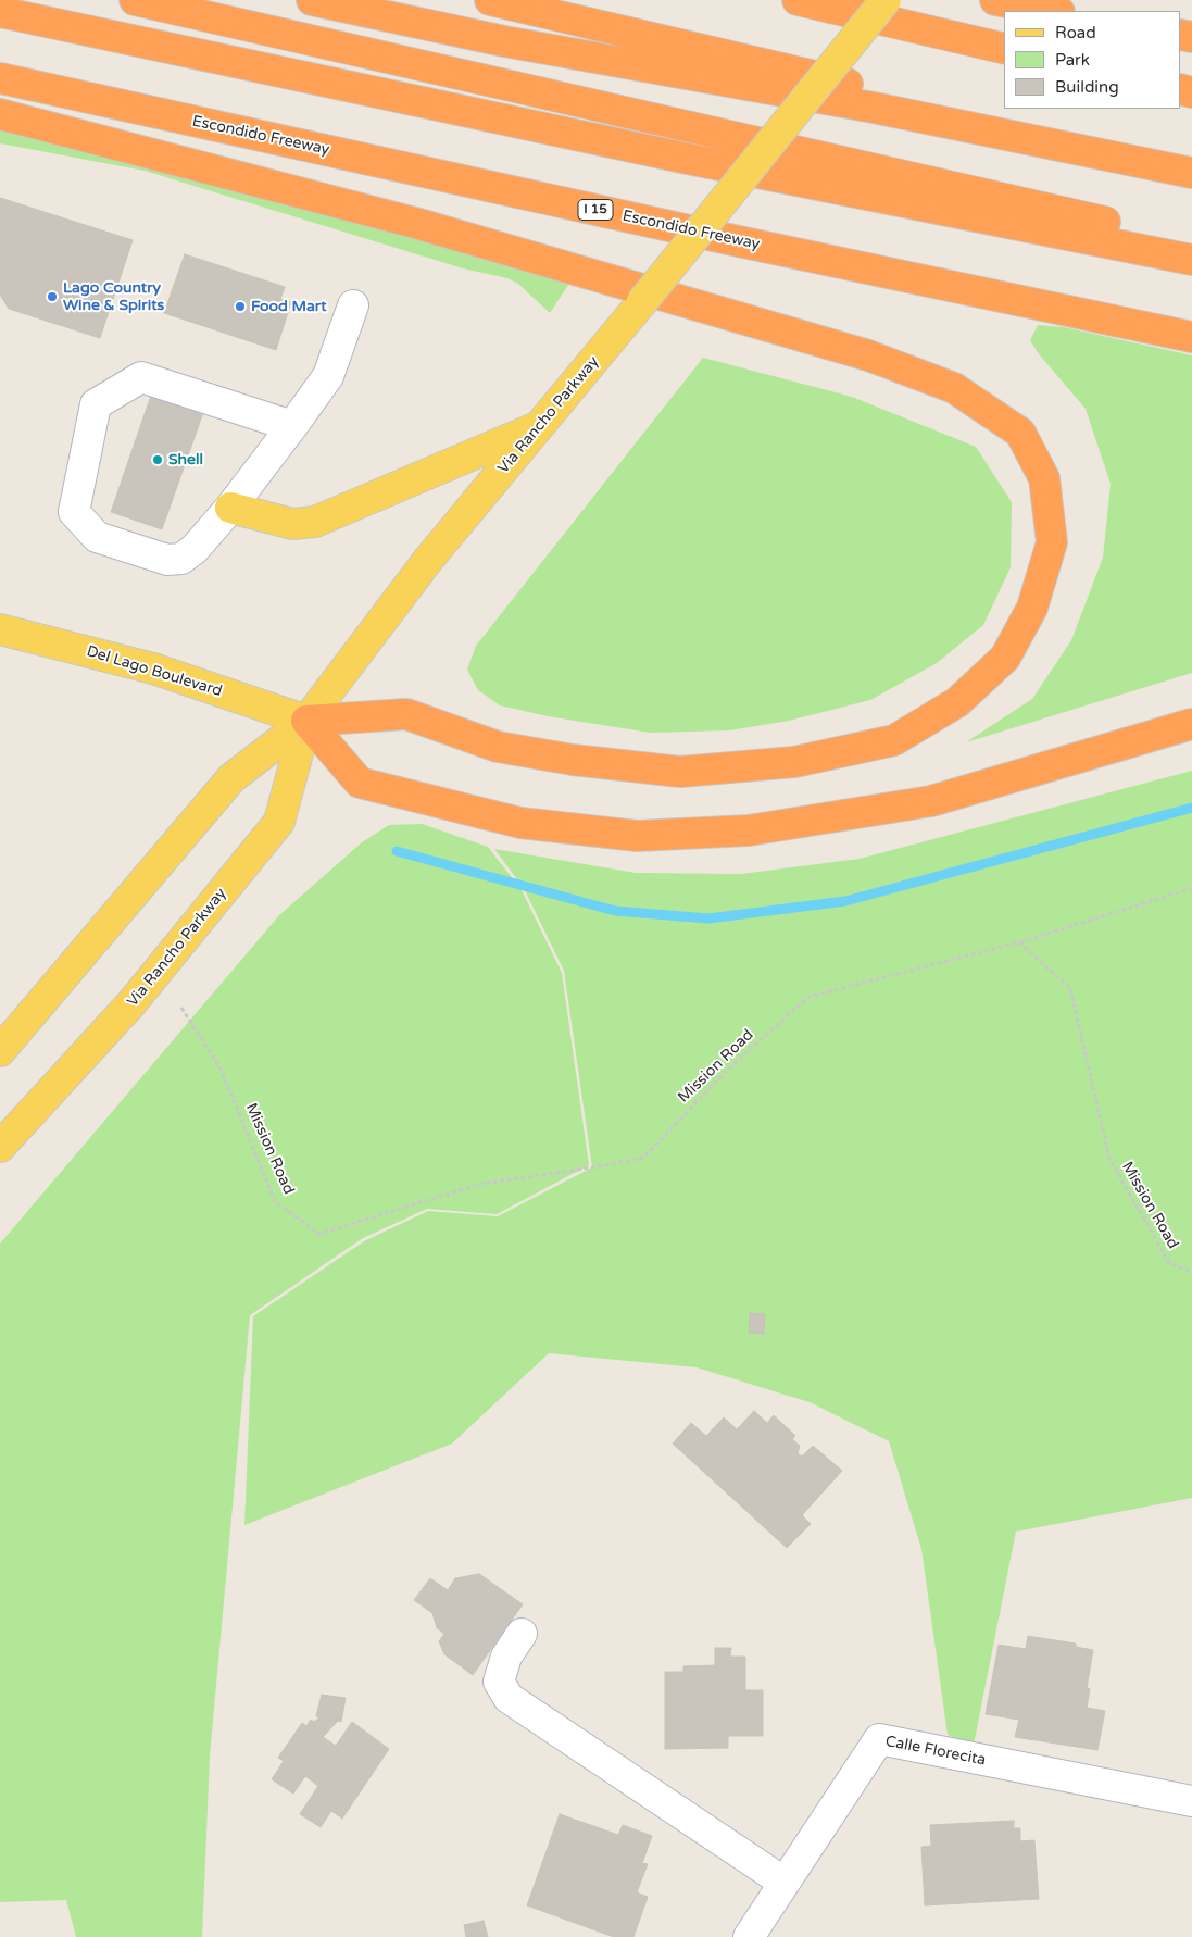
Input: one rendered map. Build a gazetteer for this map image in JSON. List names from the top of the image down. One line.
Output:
{"streets":{"highway":["Escondido Freeway","I 15"],"main road":["Via Rancho Parkway","Del Lago Boulevard"],"street":["Calle Florecita"],"path":["Mission Road"]},"crossings":[["Via Rancho Parkway","Del Lago Boulevard"]],"places":["Lago Country Wine & Spirits","Food Mart","Shell"],"legend":["Road","Park","Building"]}
